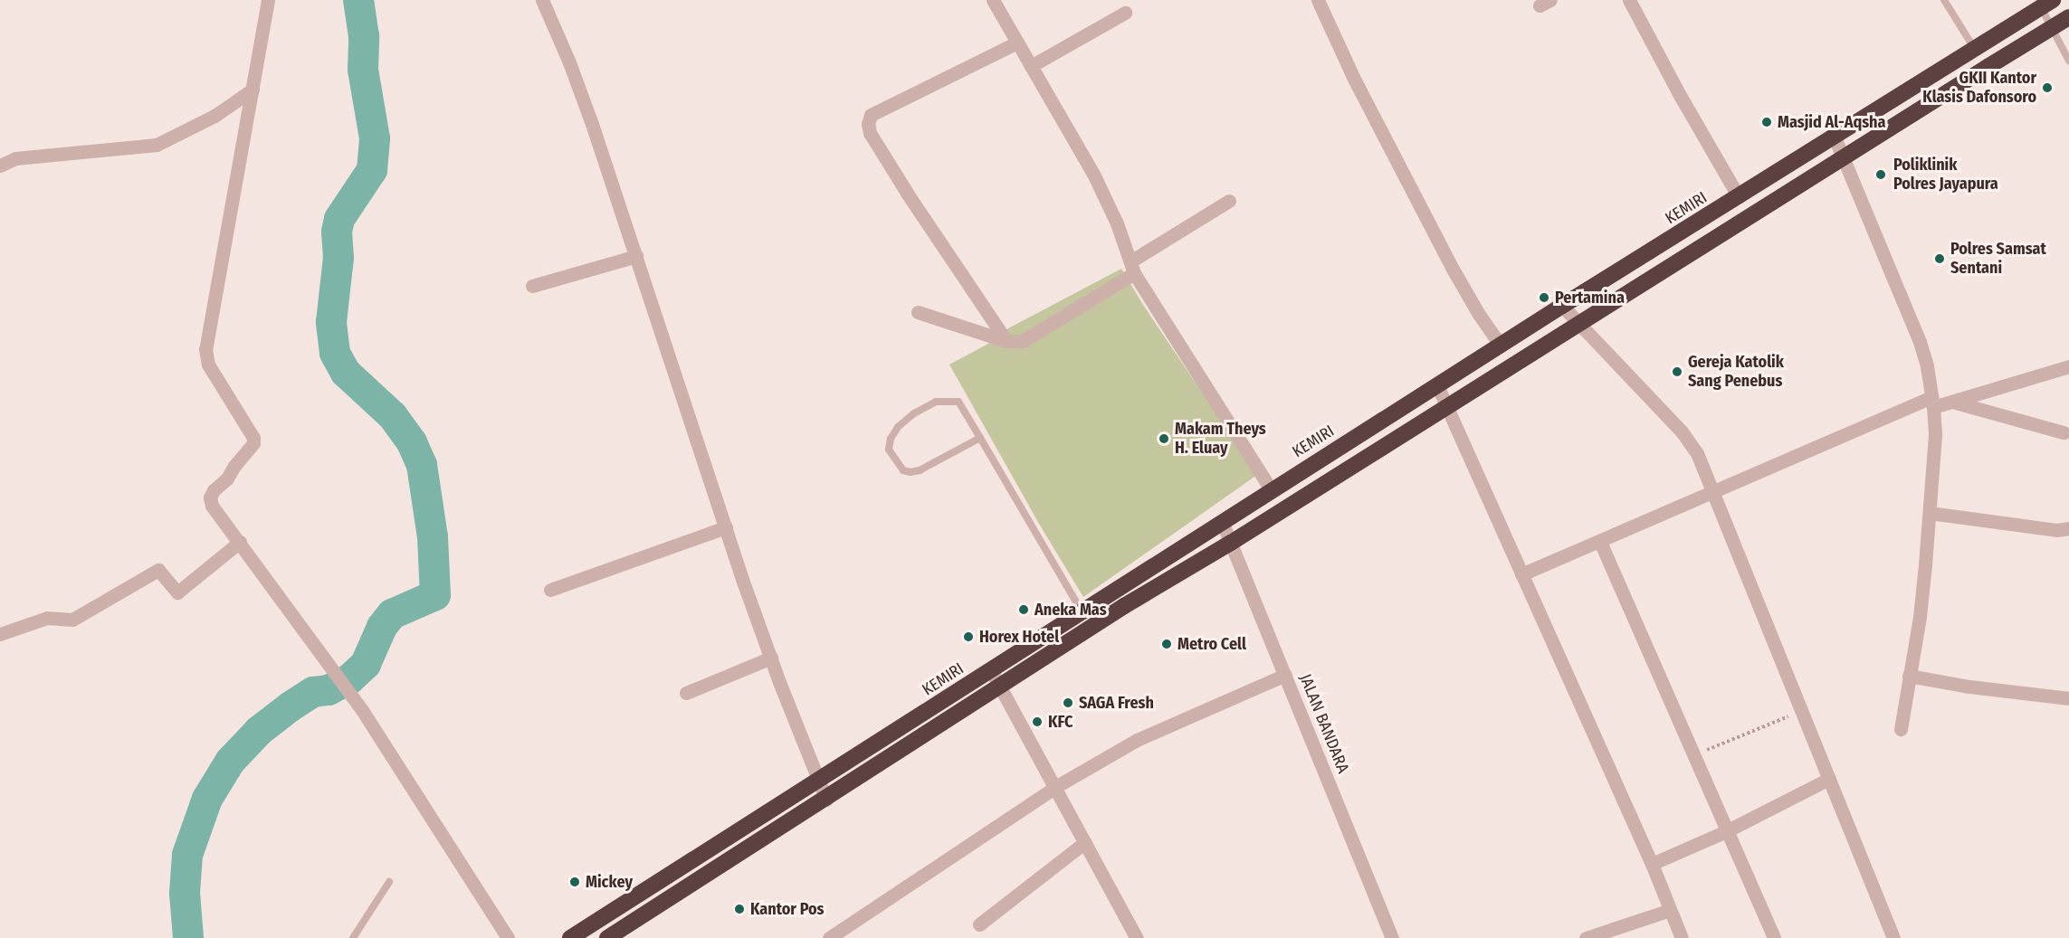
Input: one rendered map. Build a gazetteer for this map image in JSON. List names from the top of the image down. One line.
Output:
{"streets":{"highway":["KEMIRI"],"street":["JALAN BANDARA"]},"crossings":[["KEMIRI","JALAN BANDARA"]],"places":["GKII Kantor Klasis Dafonsoro","Masjid Al-Aqsha","Poliklinik Polres Jayapura","Polres Samsat Sentani","Pertamina","Gereja Katolik Sang Penebus","Makam Theys H. Eluay","Aneka Mas","Horex Hotel","Metro Cell","SAGA Fresh","KFC","Mickey","Kantor Pos"]}
